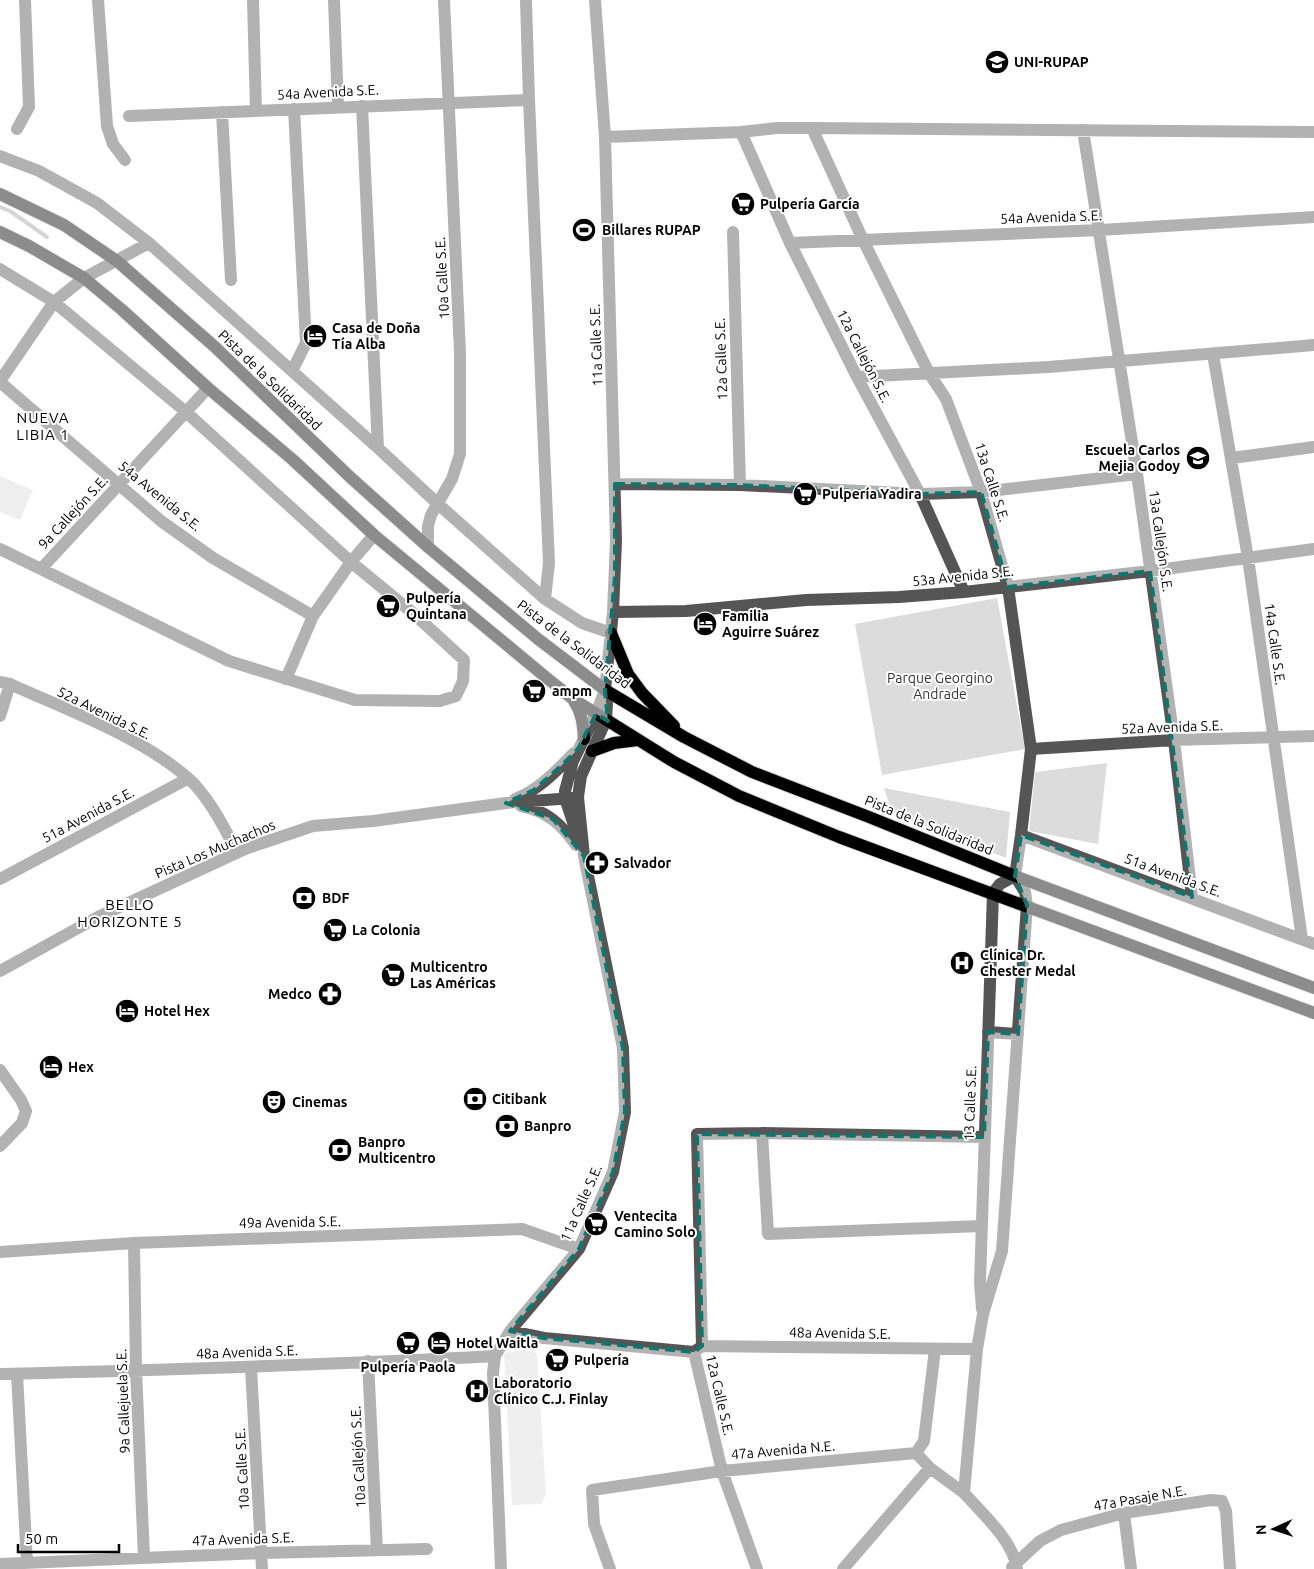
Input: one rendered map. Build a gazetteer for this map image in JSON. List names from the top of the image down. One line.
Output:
{"streets":{"main road":["Pista de la Solidaridad"],"street":["54a Avenida S.E.","10a Calle S.E.","11a Calle S.E.","12a Callejón S.E.","12a Calle S.E.","13a Calle S.E.","9a Callejón S.E.","13a Callejón S.E.","53a Avenida S.E.","14a Calle S.E.","52a Avenida S.E.","51a Avenida S.E.","Pista Los Muchachos","13 Calle S.E.","49a Avenida S.E.","48a Avenida S.E.","9a Callejuela S.E.","47a Avenida N.E.","10a Callejón S.E.","47a Pasaje N.E.","47a Avenida S.E."]},"crossings":[["54a Avenida S.E.","10a Calle S.E."],["54a Avenida S.E.","12a Callejón S.E."],["54a Avenida S.E.","13a Calle S.E."],["54a Avenida S.E.","9a Callejón S.E."],["54a Avenida S.E.","13a Callejón S.E."],["10a Calle S.E.","Pista de la Solidaridad"],["10a Calle S.E.","48a Avenida S.E."],["10a Calle S.E.","47a Avenida S.E."],["11a Calle S.E.","Pista de la Solidaridad"],["11a Calle S.E.","53a Avenida S.E."],["11a Calle S.E.","Pista Los Muchachos"],["11a Calle S.E.","49a Avenida S.E."],["11a Calle S.E.","48a Avenida S.E."],["12a Callejón S.E.","53a Avenida S.E."],["12a Calle S.E.","48a Avenida S.E."],["12a Calle S.E.","47a Avenida N.E."],["Pista de la Solidaridad","13a Calle S.E."],["13a Calle S.E.","53a Avenida S.E."],["13a Calle S.E.","52a Avenida S.E."],["13a Calle S.E.","51a Avenida S.E."],["13a Callejón S.E.","53a Avenida S.E."],["13a Callejón S.E.","52a Avenida S.E."],["13a Callejón S.E.","51a Avenida S.E."],["53a Avenida S.E.","14a Calle S.E."],["14a Calle S.E.","52a Avenida S.E."],["14a Calle S.E.","51a Avenida S.E."],["52a Avenida S.E.","51a Avenida S.E."],["13 Calle S.E.","48a Avenida S.E."],["49a Avenida S.E.","9a Callejuela S.E."],["48a Avenida S.E.","9a Callejuela S.E."],["48a Avenida S.E.","10a Callejón S.E."],["9a Callejuela S.E.","47a Avenida S.E."],["10a Callejón S.E.","47a Avenida S.E."]],"districts":["NUEVA LIBIA 1","BELLO HORIZONTE 5"],"parks":["Parque Georgino Andrade"],"places":{"school or university":["UNI-RUPAP","Escuela Carlos Mejia Godoy"],"supermarket":["Pulpería García","Pulpería Yadira","Pulpería Quintana","ampm","La Colonia","Multicentro Las Américas","Ventecita Camino Solo","Pulpería Paola","Pulpería"],"sports":["Billares RUPAP"],"hotel":["Casa de Doña Tía Alba","Familia Aguirre Suárez","Hotel Hex","Hex","Hotel Waitla"],"pharmacy":["Salvador","Medco"],"bank":["BDF","Citibank","Banpro","Banpro Multicentro"],"hospital":["Clínica Dr. Chester Medal","Laboratorio Clínico C.J. Finlay"],"theatre":["Cinemas"]},"scale_bar":"50 m","north":"left"}
